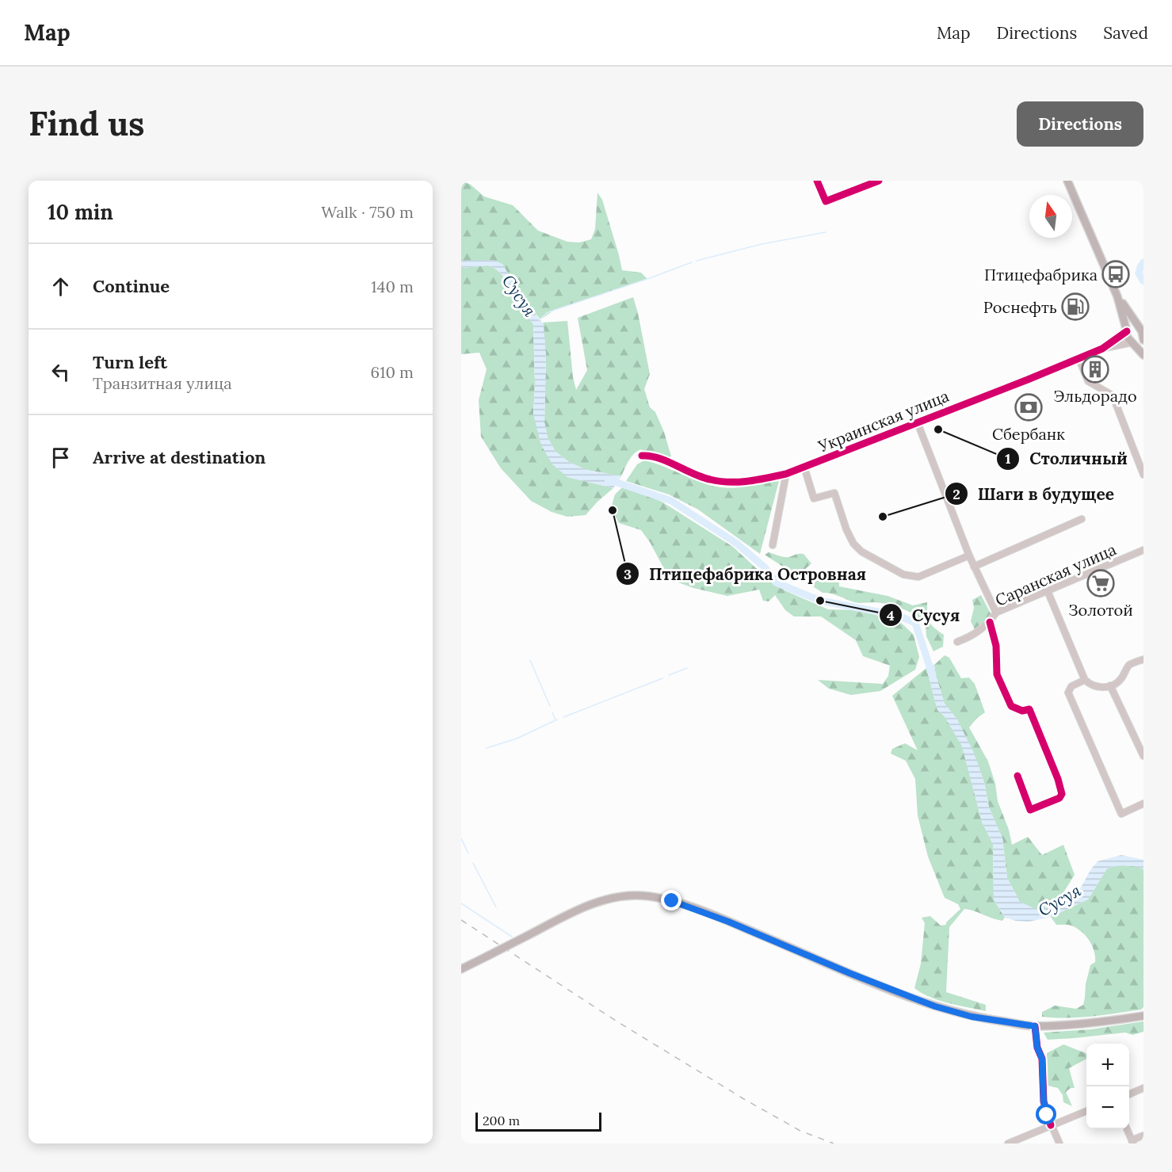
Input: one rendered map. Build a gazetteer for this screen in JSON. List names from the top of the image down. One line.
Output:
{"streets":{"main road":["Украинская улица"],"street":["Саранская улица"]},"water":["Сусуя"],"places":{"bus stop":["Птицефабрика"],"fuel station":["Роснефть"],"building":["Эльдорадо"],"bank":["Сбербанк"],"other":["Столичный","Птицефабрика Островная","Шаги в будущее","Сусуя"],"supermarket":["Золотой"]},"scale_bar":"200 m","north":"top","page":{"header":"Map","nav":["Map","Directions","Saved"],"buttons":"Directions","title":"Find us","heading":["10 min","Walk · 750 m"],"list":[["Continue","140 m"],["Turn left","Транзитная улица","610 m"],"Arrive at destination"],"map_buttons":["+","−"],"scale":"200 m"}}
